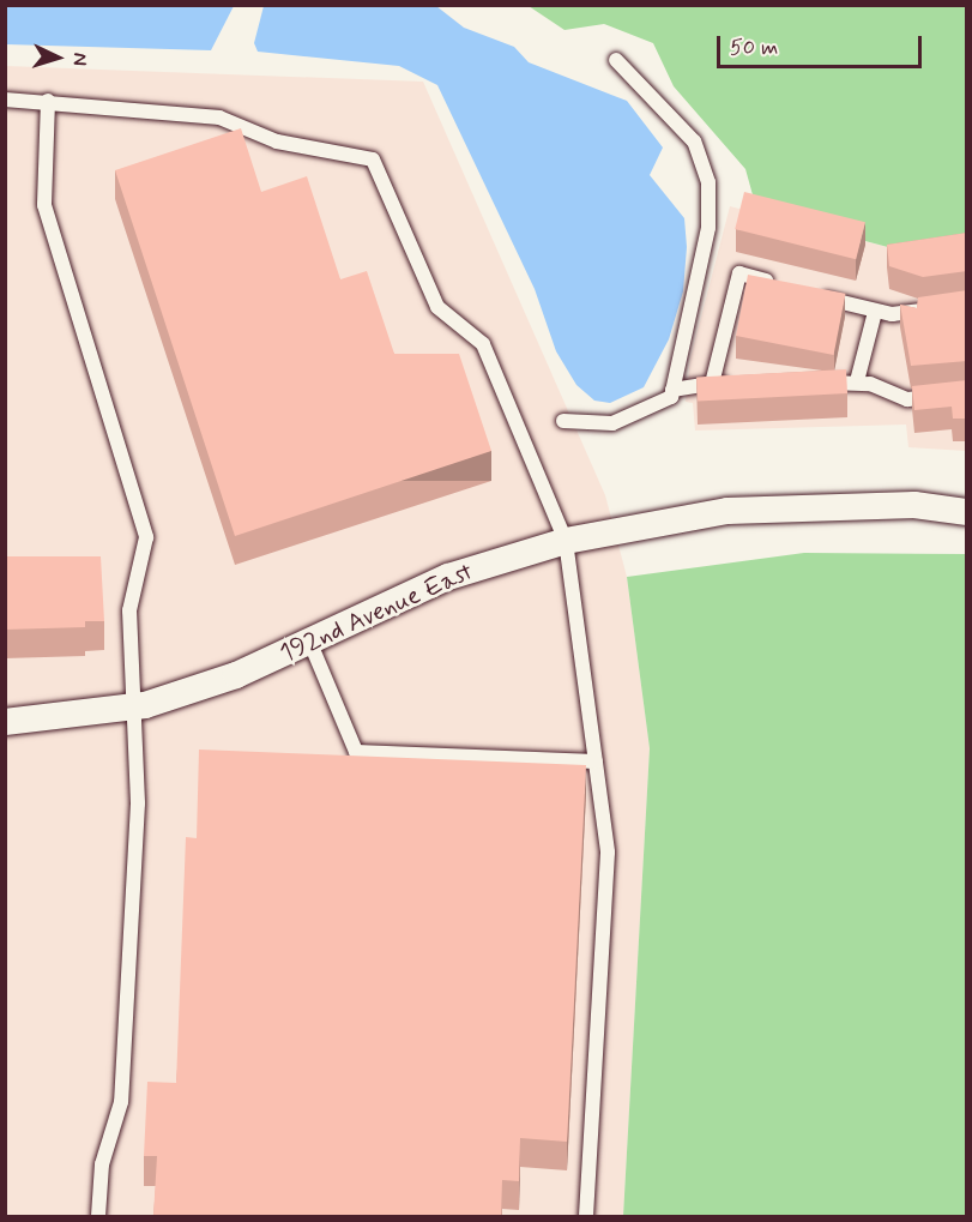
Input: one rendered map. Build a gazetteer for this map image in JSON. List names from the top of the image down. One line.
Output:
{"streets":{"street":["192nd Avenue East"]},"scale_bar":"50 m","north":"right"}
